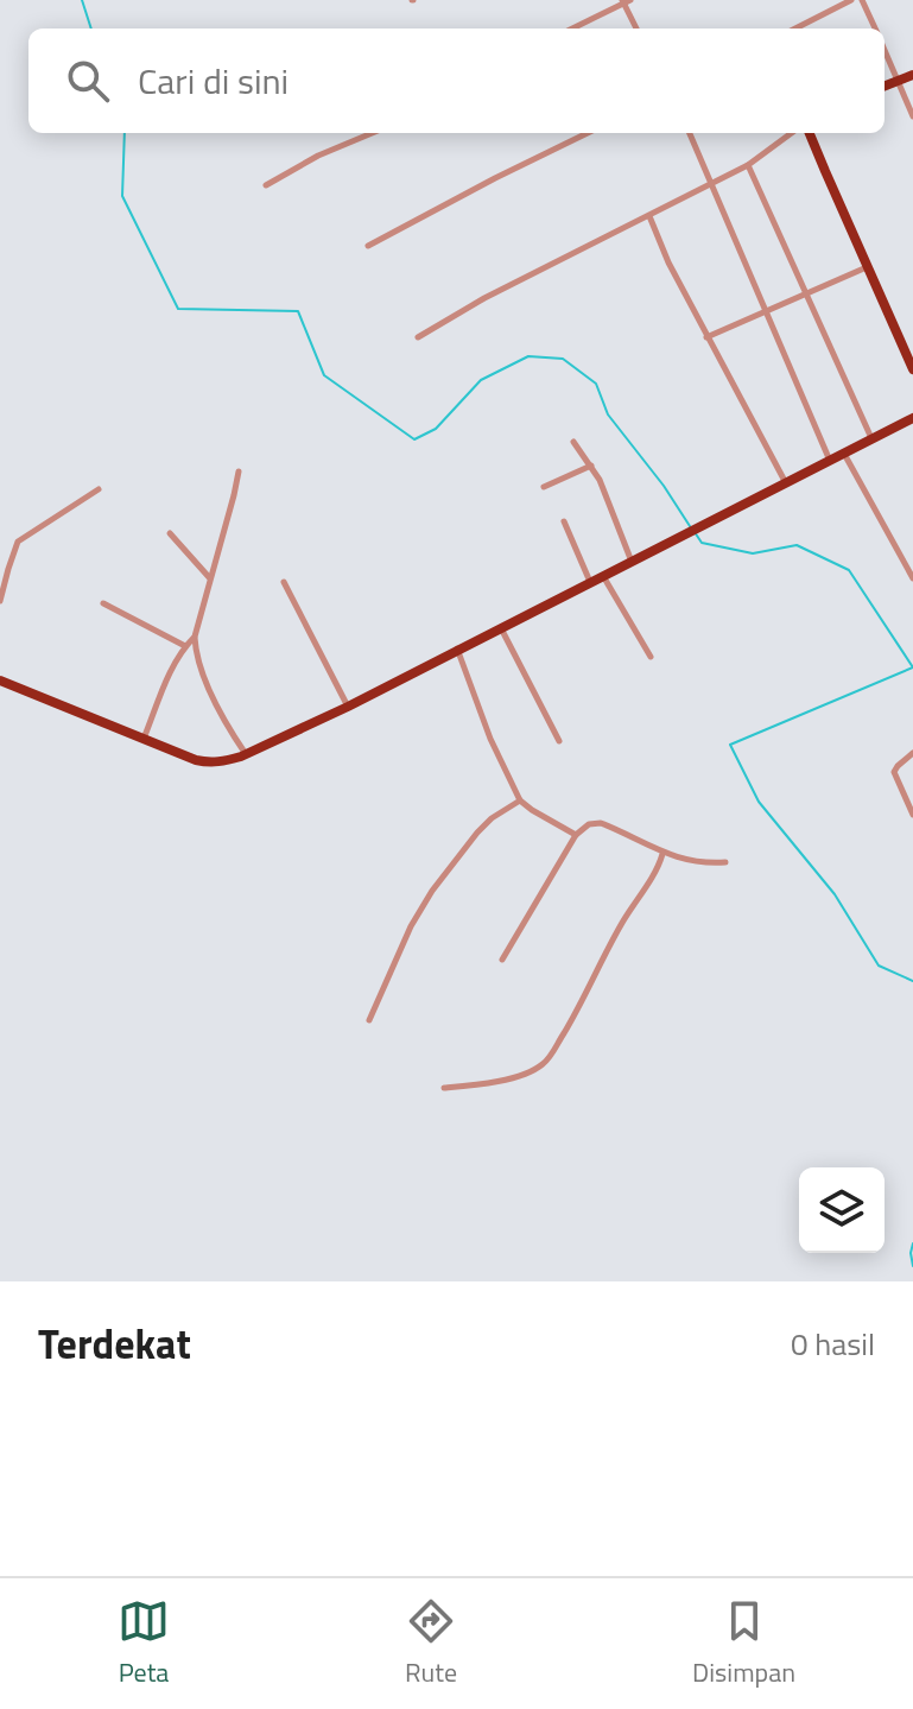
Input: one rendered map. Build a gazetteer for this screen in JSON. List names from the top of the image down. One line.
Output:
{"page":{"search":"Cari di sini","heading":["Terdekat","0 hasil"],"nav":["Peta","Rute","Disimpan"]}}
